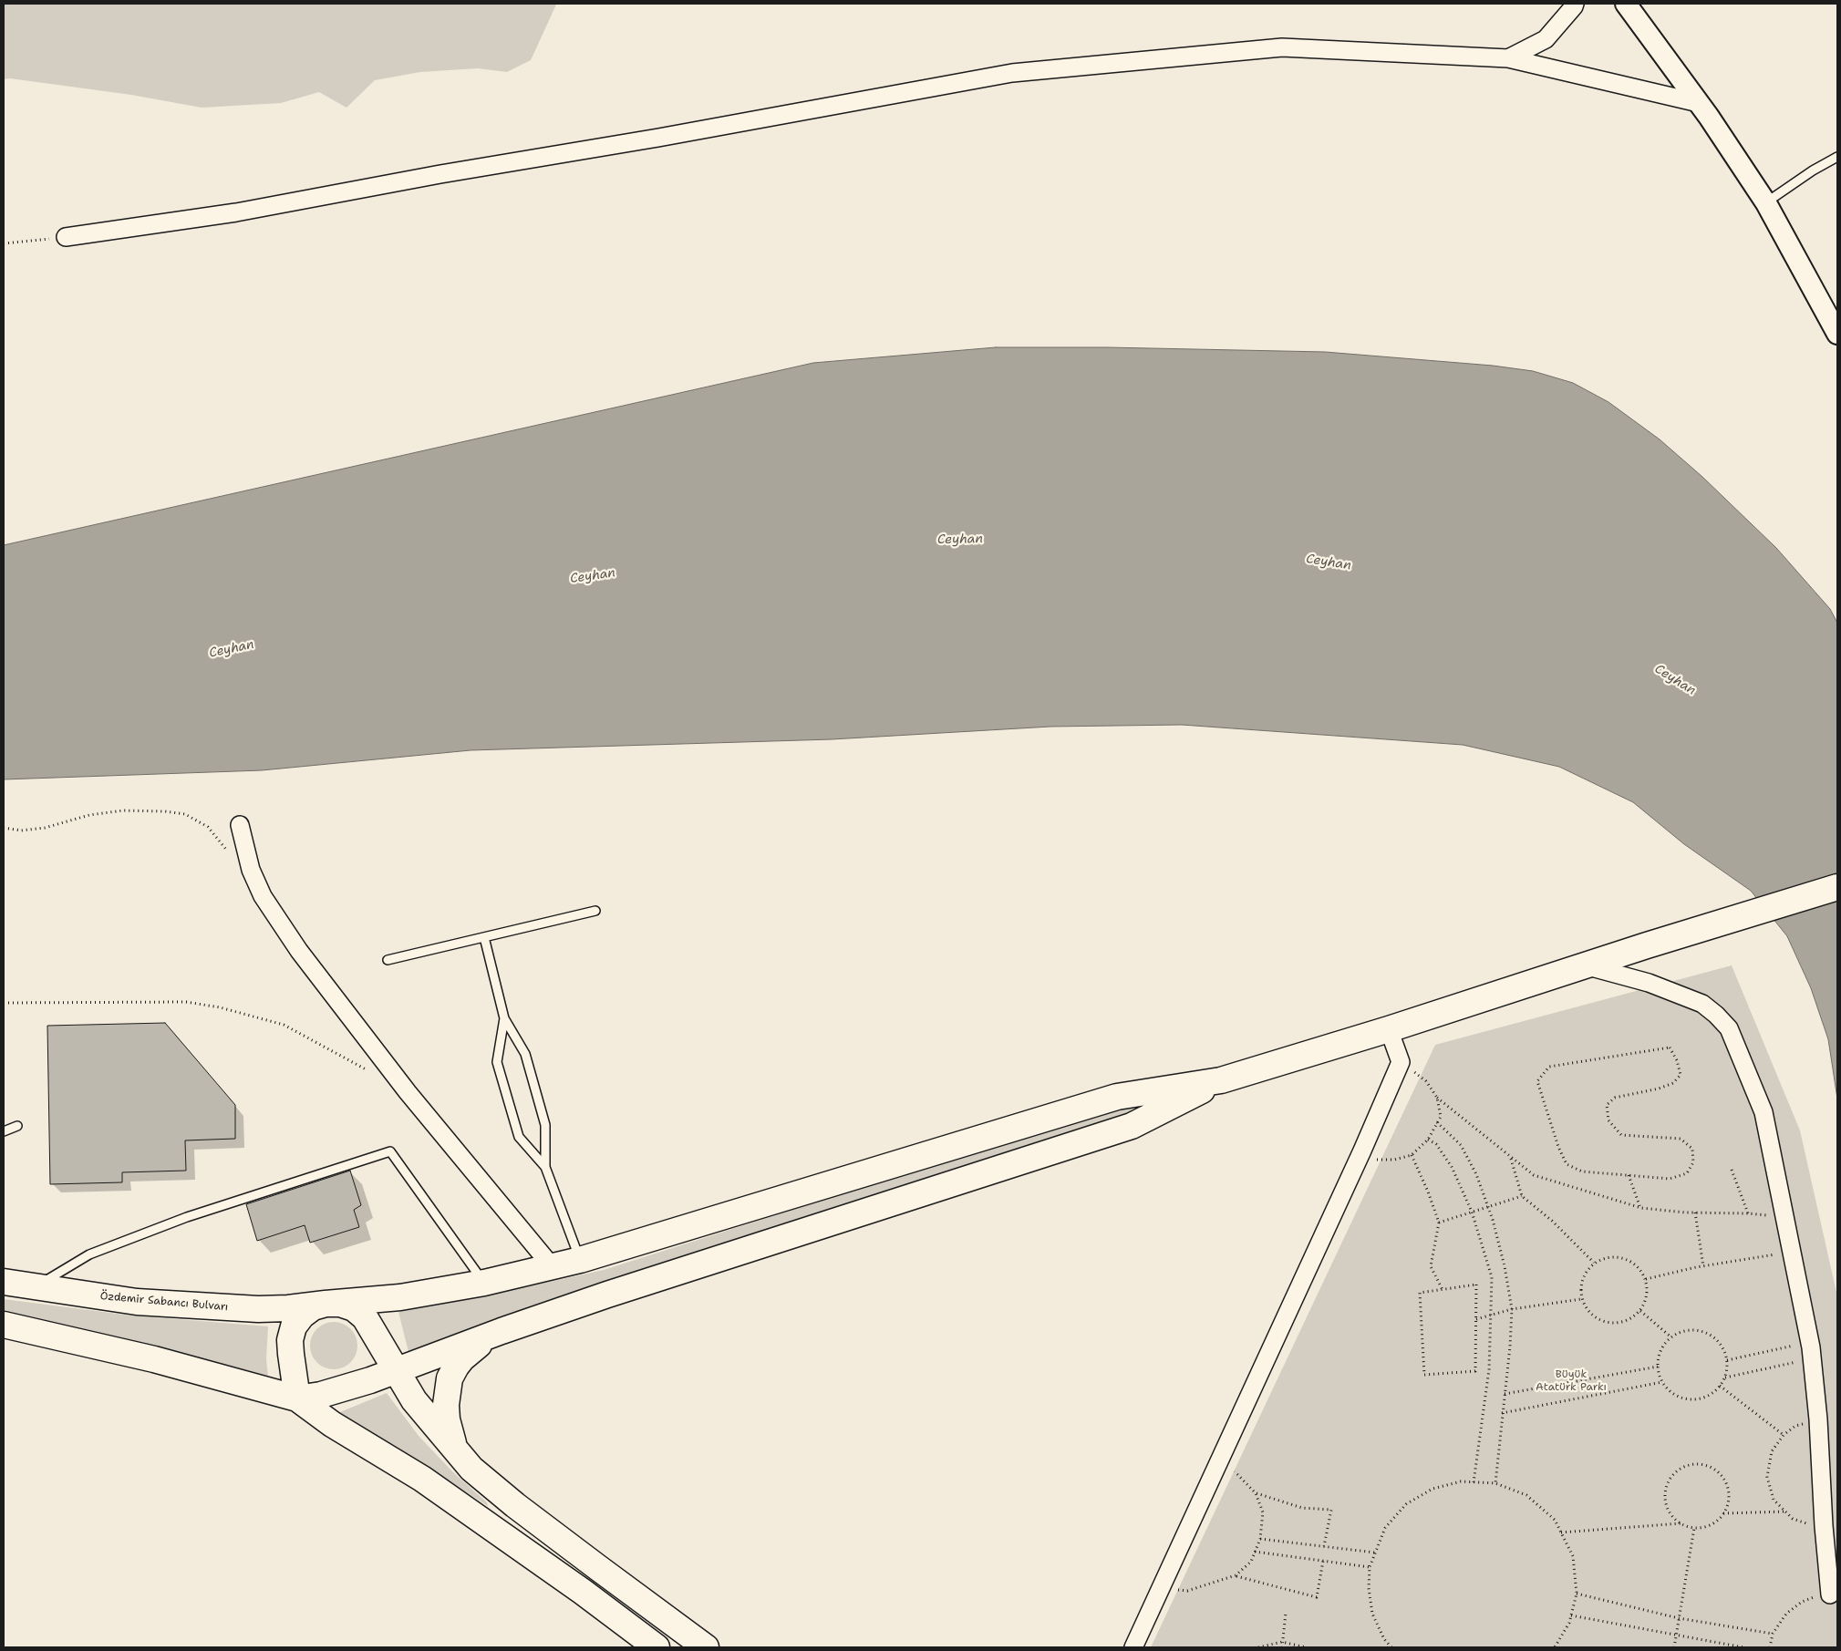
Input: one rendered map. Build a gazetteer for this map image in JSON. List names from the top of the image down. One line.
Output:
{"streets":{"main road":["Özdemir Sabancı Bulvarı"]},"water":["Ceyhan"],"parks":["Büyük Atatürk Parkı"]}
